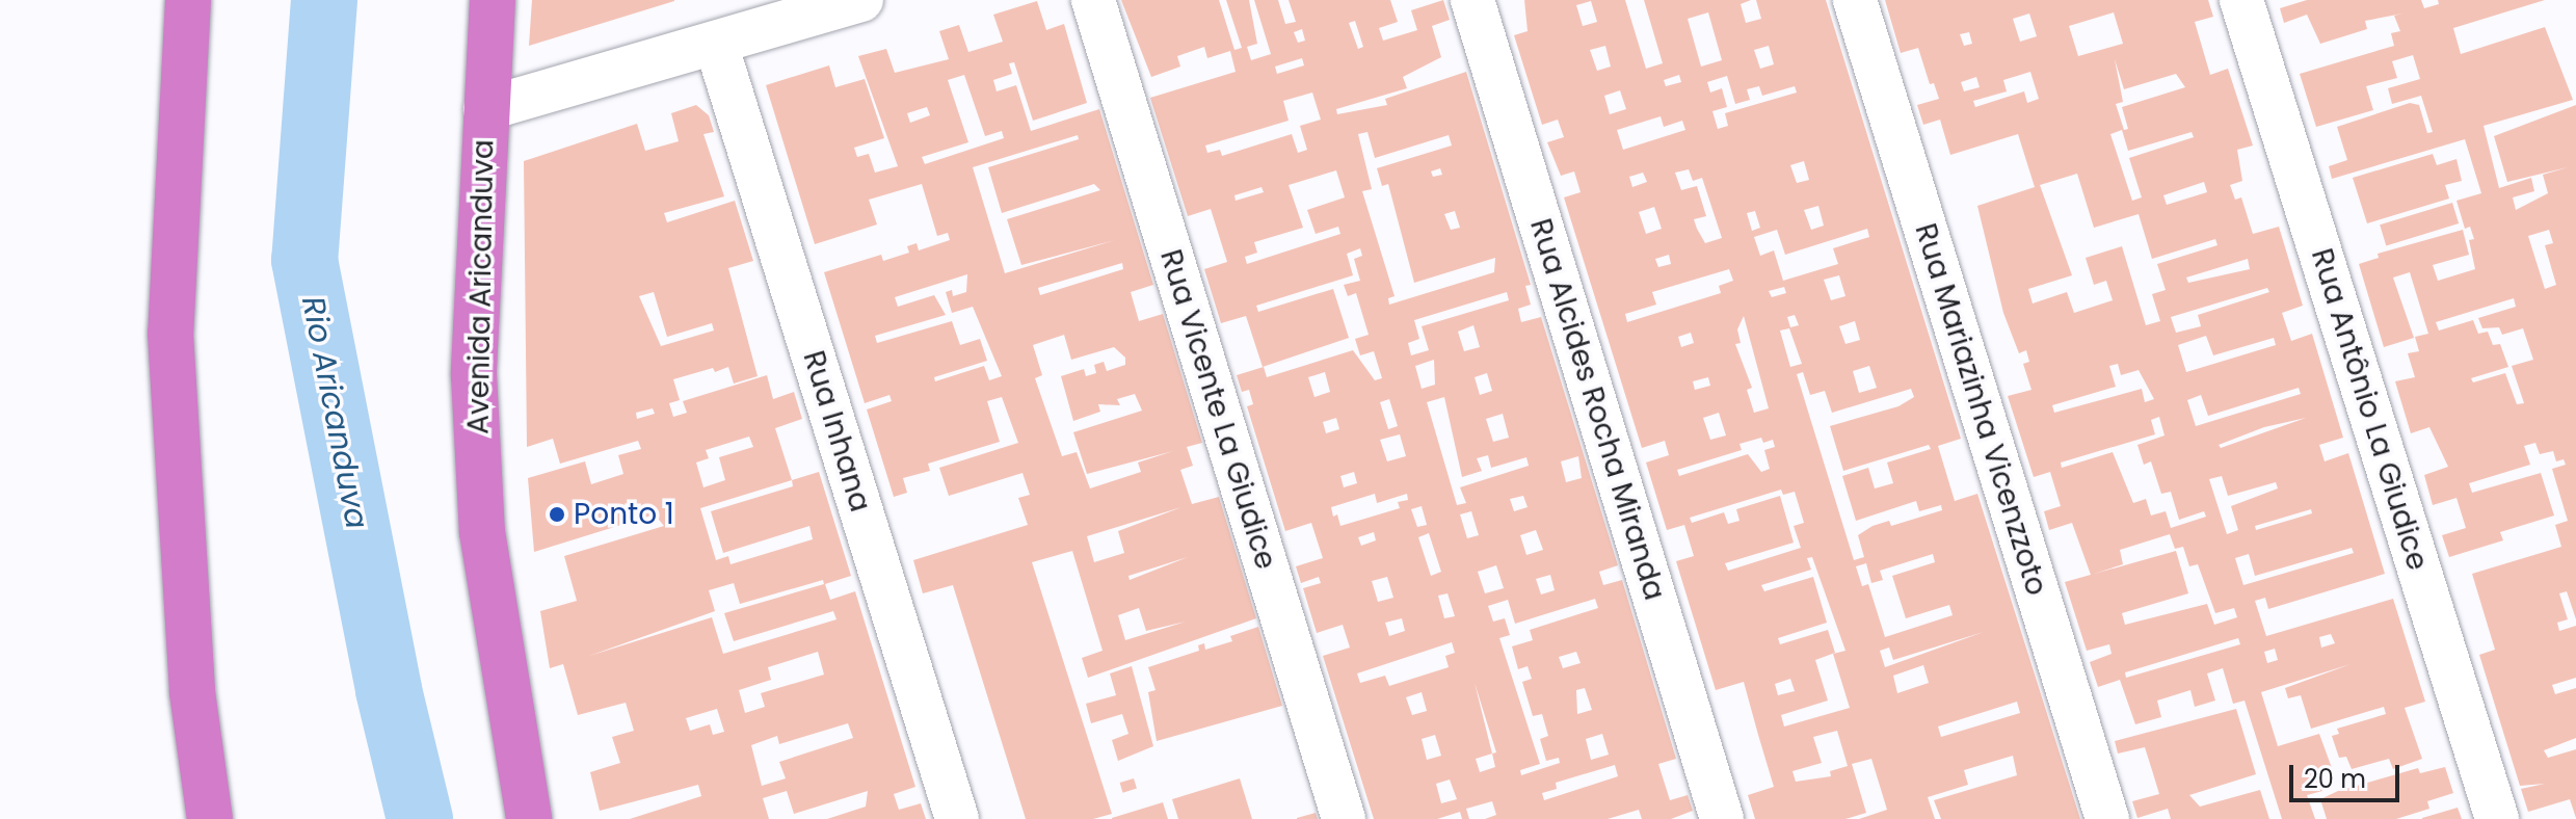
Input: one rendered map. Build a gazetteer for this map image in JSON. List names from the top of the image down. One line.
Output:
{"streets":{"highway":["Avenida Aricanduva"],"street":["Rua Vicente La Giudice","Rua Alcides Rocha Miranda","Rua Mariazinha Vicenzzoto","Rua Antônio La Giudice","Rua Inhana"]},"water":["Rio Aricanduva"],"places":["Ponto 1"],"scale_bar":"20 m"}
